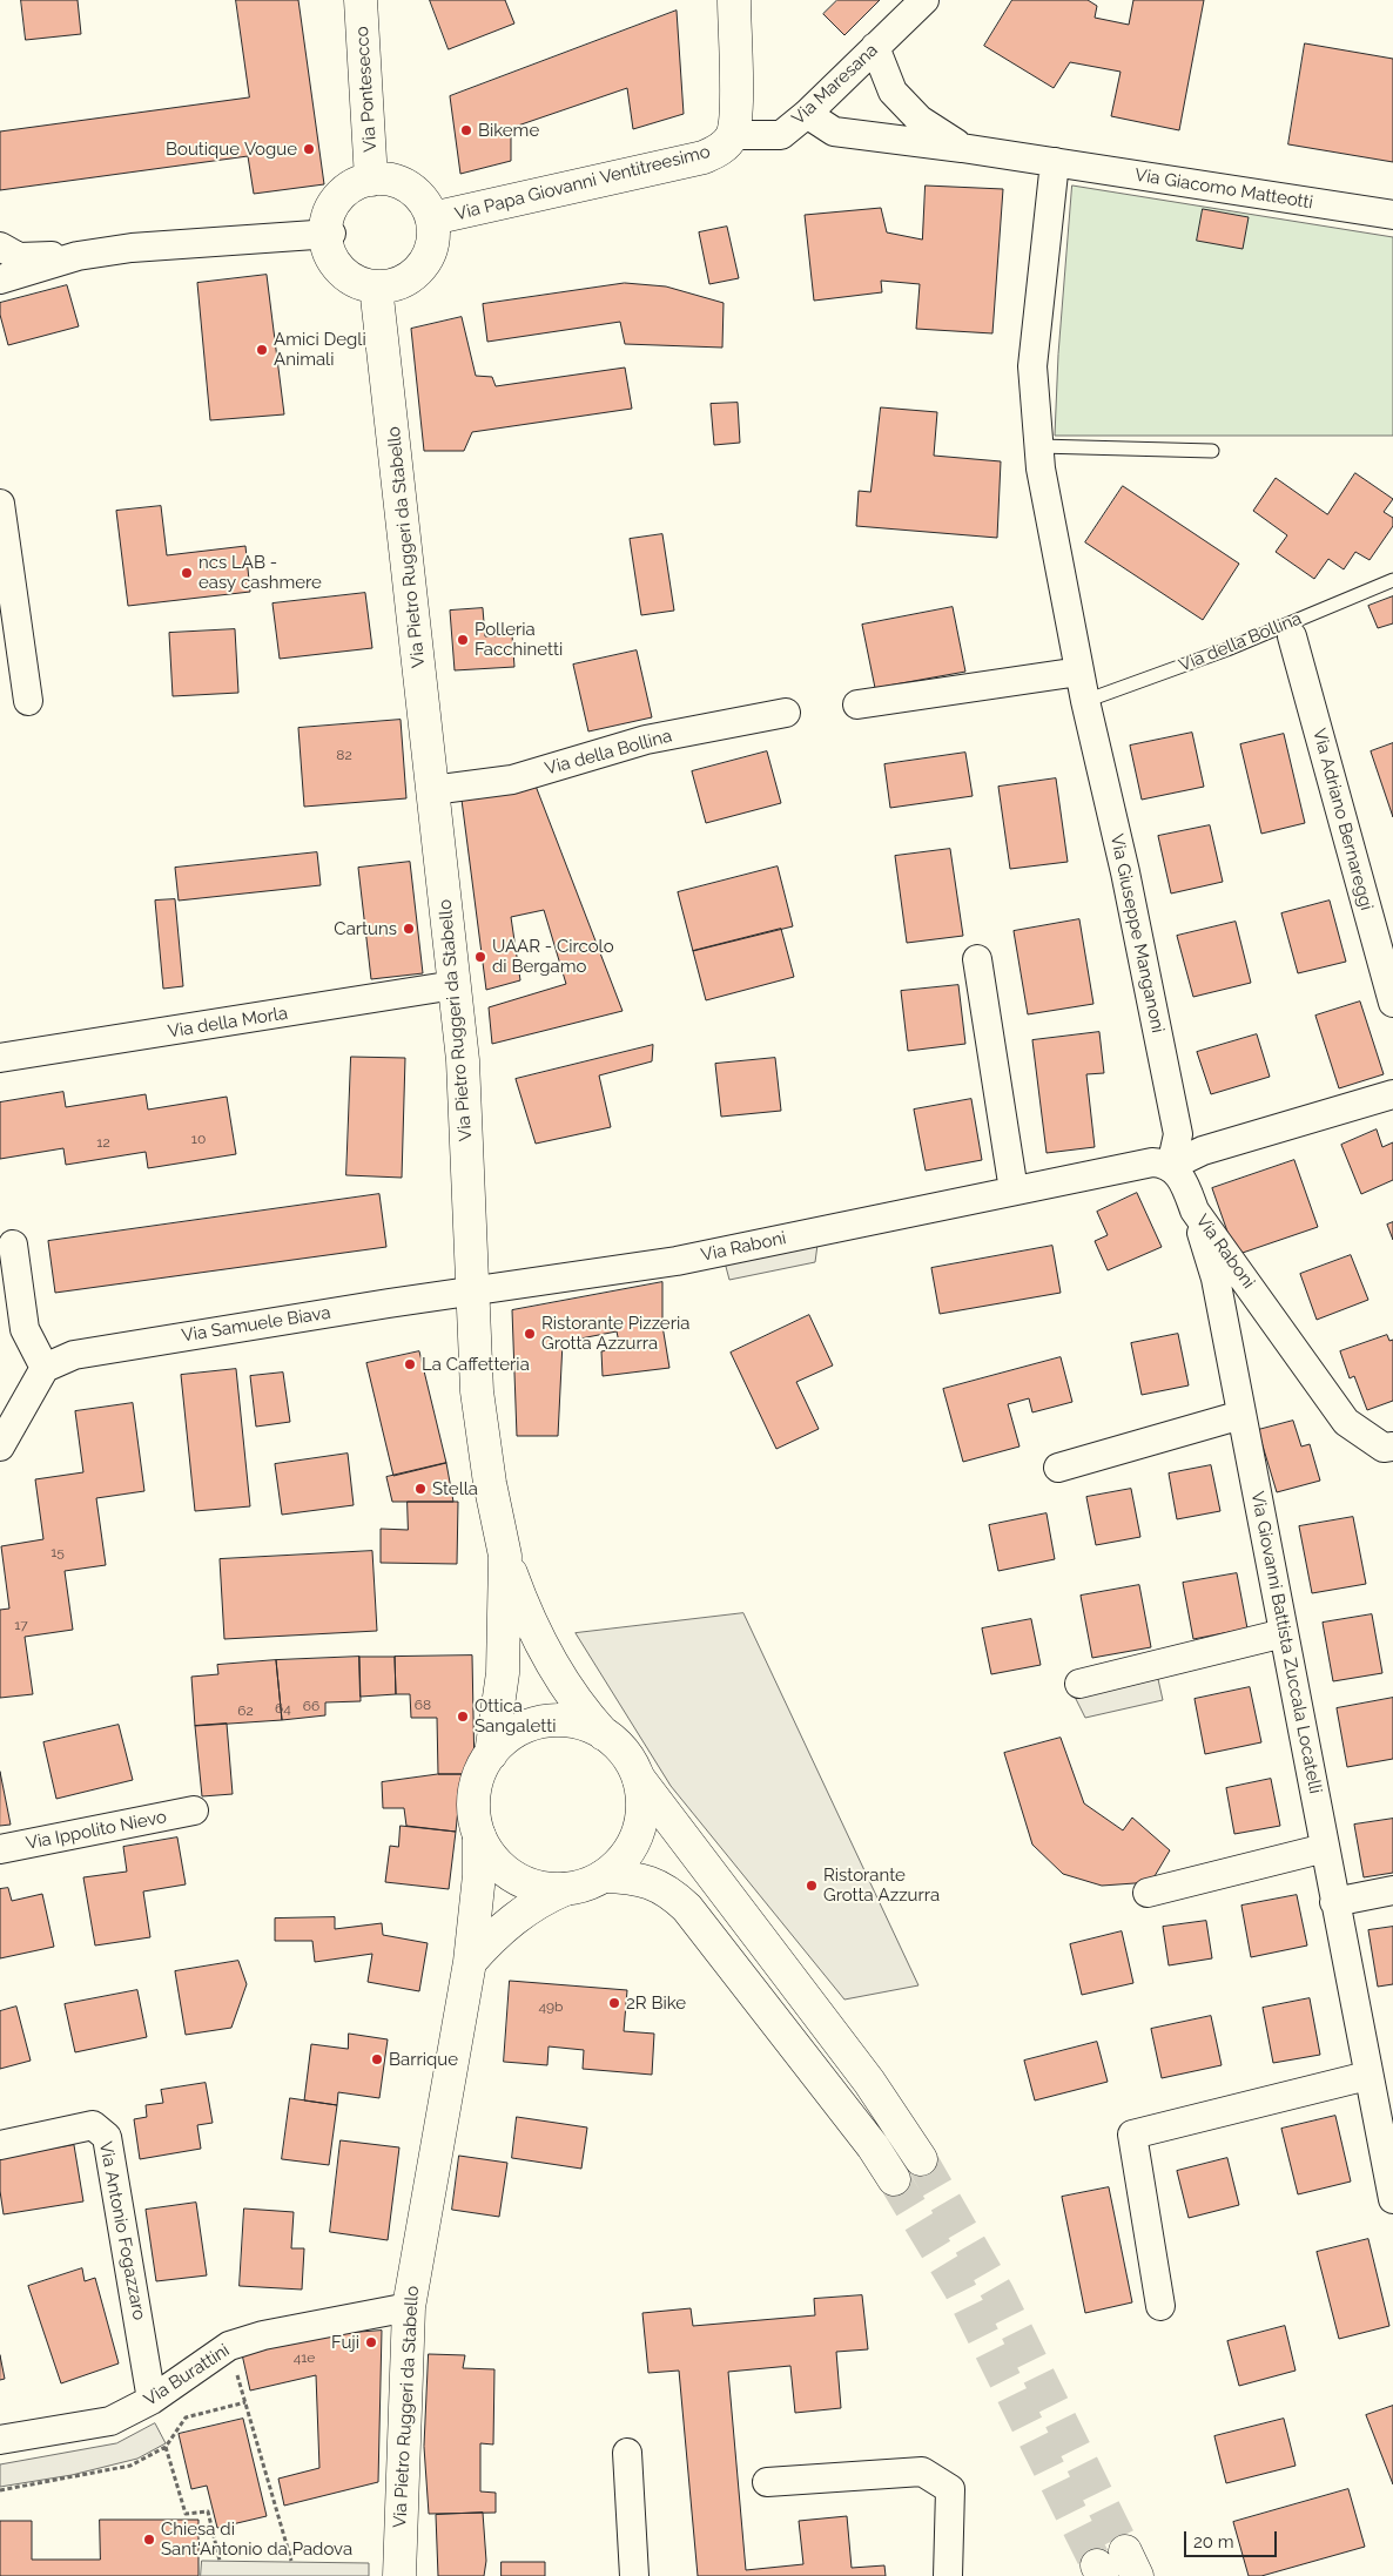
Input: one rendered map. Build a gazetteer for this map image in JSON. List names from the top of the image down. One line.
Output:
{"streets":{"main road":["Via Pontesecco","Via Papa Giovanni Ventitreesimo","Via Pietro Ruggeri da Stabello"],"street":["Via Maresana","Via Giacomo Matteotti","Via della Bollina","Via Adriano Bernareggi","Via Giuseppe Manganoni","Via della Morla","Via Raboni","Via Samuele Biava","Via Giovanni Battista Zuccala Locatelli","Via Ippolito Nievo","Via Antonio Fogazzaro","Via Burattini"]},"crossings":[["Via Maresana","Via Papa Giovanni Ventitreesimo"],["Via Maresana","Via Giacomo Matteotti"],["Via Pontesecco","Via Papa Giovanni Ventitreesimo"],["Via Pontesecco","Via Pietro Ruggeri da Stabello"],["Via Papa Giovanni Ventitreesimo","Via Pietro Ruggeri da Stabello"],["Via Pietro Ruggeri da Stabello","Via della Bollina"],["Via Pietro Ruggeri da Stabello","Via della Morla"],["Via Pietro Ruggeri da Stabello","Via Raboni"],["Via Pietro Ruggeri da Stabello","Via Samuele Biava"],["Via Pietro Ruggeri da Stabello","Via Burattini"],["Via della Bollina","Via Giuseppe Manganoni"],["Via Giuseppe Manganoni","Via Raboni"],["Via Raboni","Via Samuele Biava"],["Via Raboni","Via Giovanni Battista Zuccala Locatelli"],["Via Antonio Fogazzaro","Via Burattini"]],"places":["Bikeme","Boutique Vogue","Amici Degli Animali","ncs LAB - easy cashmere","Polleria Facchinetti","Cartuns","UAAR - Circolo di Bergamo","Ristorante Pizzeria Grotta Azzurra","La Caffetteria","Stella","Ottica Sangaletti","Ristorante Grotta Azzurra","2R Bike","Barrique","Fuji","Chiesa di Sant'Antonio da Padova"],"house_numbers":["82","10","12","15","17","68","66","64","62","49b","41e"],"scale_bar":"20 m"}
